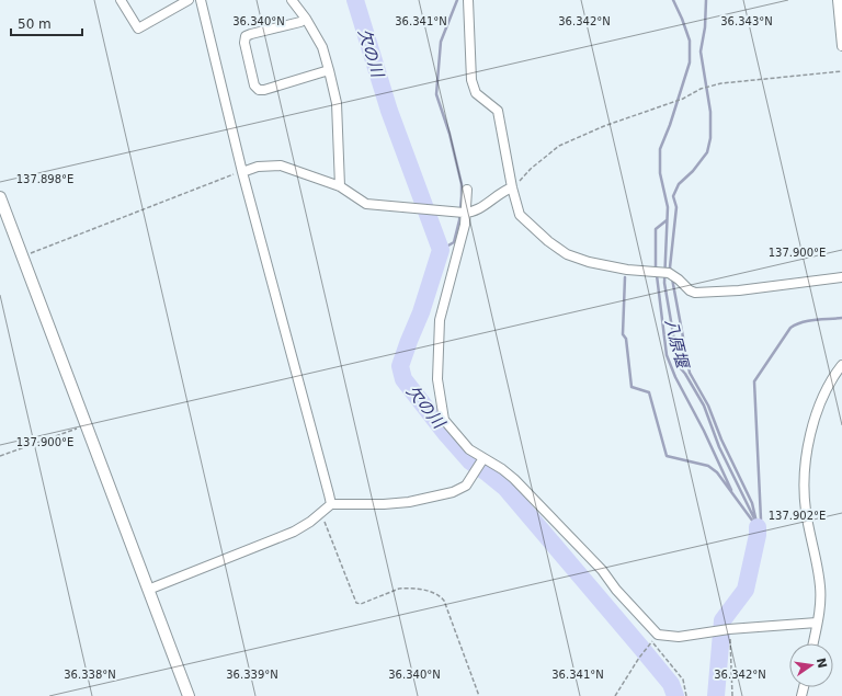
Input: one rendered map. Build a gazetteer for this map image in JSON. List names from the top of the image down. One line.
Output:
{"water":["欠の川","八原堰"],"scale_bar":"50 m","north":"right","coordinates":["36.340°N","36.341°N","36.342°N","36.343°N","137.898°E","137.900°E","137.902°E","36.338°N","36.339°N"]}
